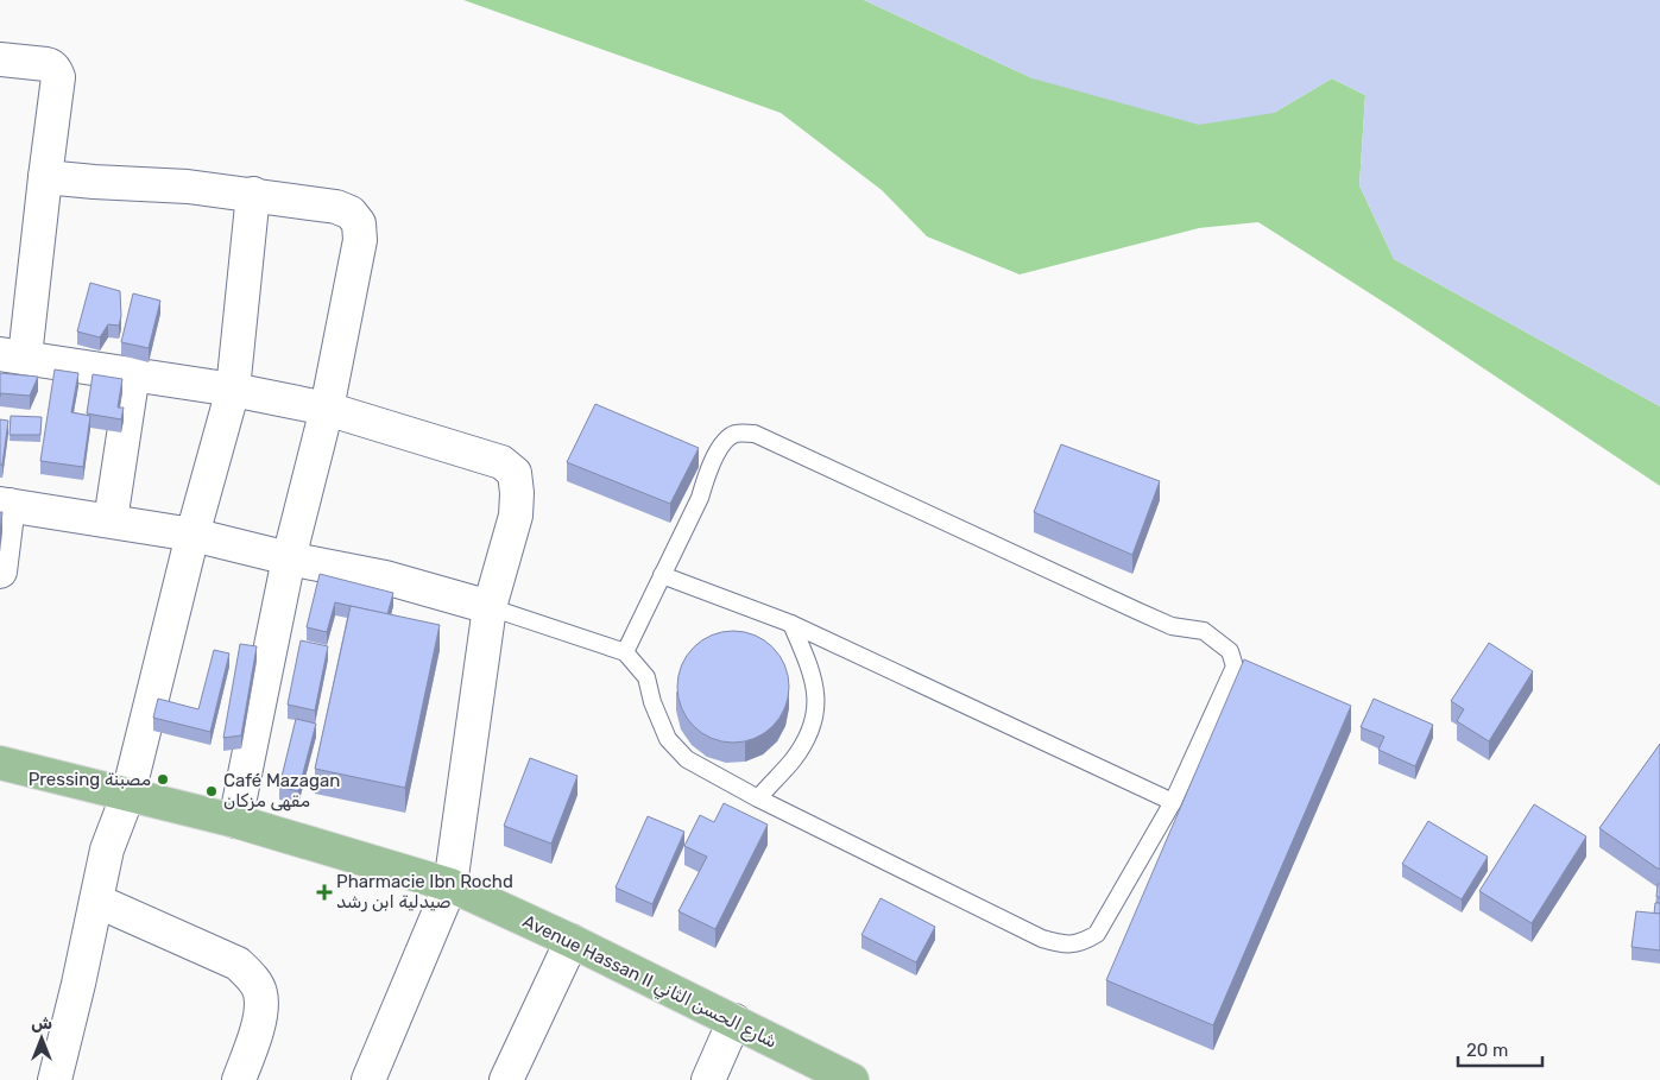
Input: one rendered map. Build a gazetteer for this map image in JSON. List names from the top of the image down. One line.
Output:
{"streets":{"main road":["Avenue Hassan II شارع الحسن الثاني"]},"places":{"other":["Pressing مصبنة","Café Mazagan مقهى مزكان"],"health":["Pharmacie Ibn Rochd صيدلية ابن رشد"]},"scale_bar":"20 m","north":"top"}
